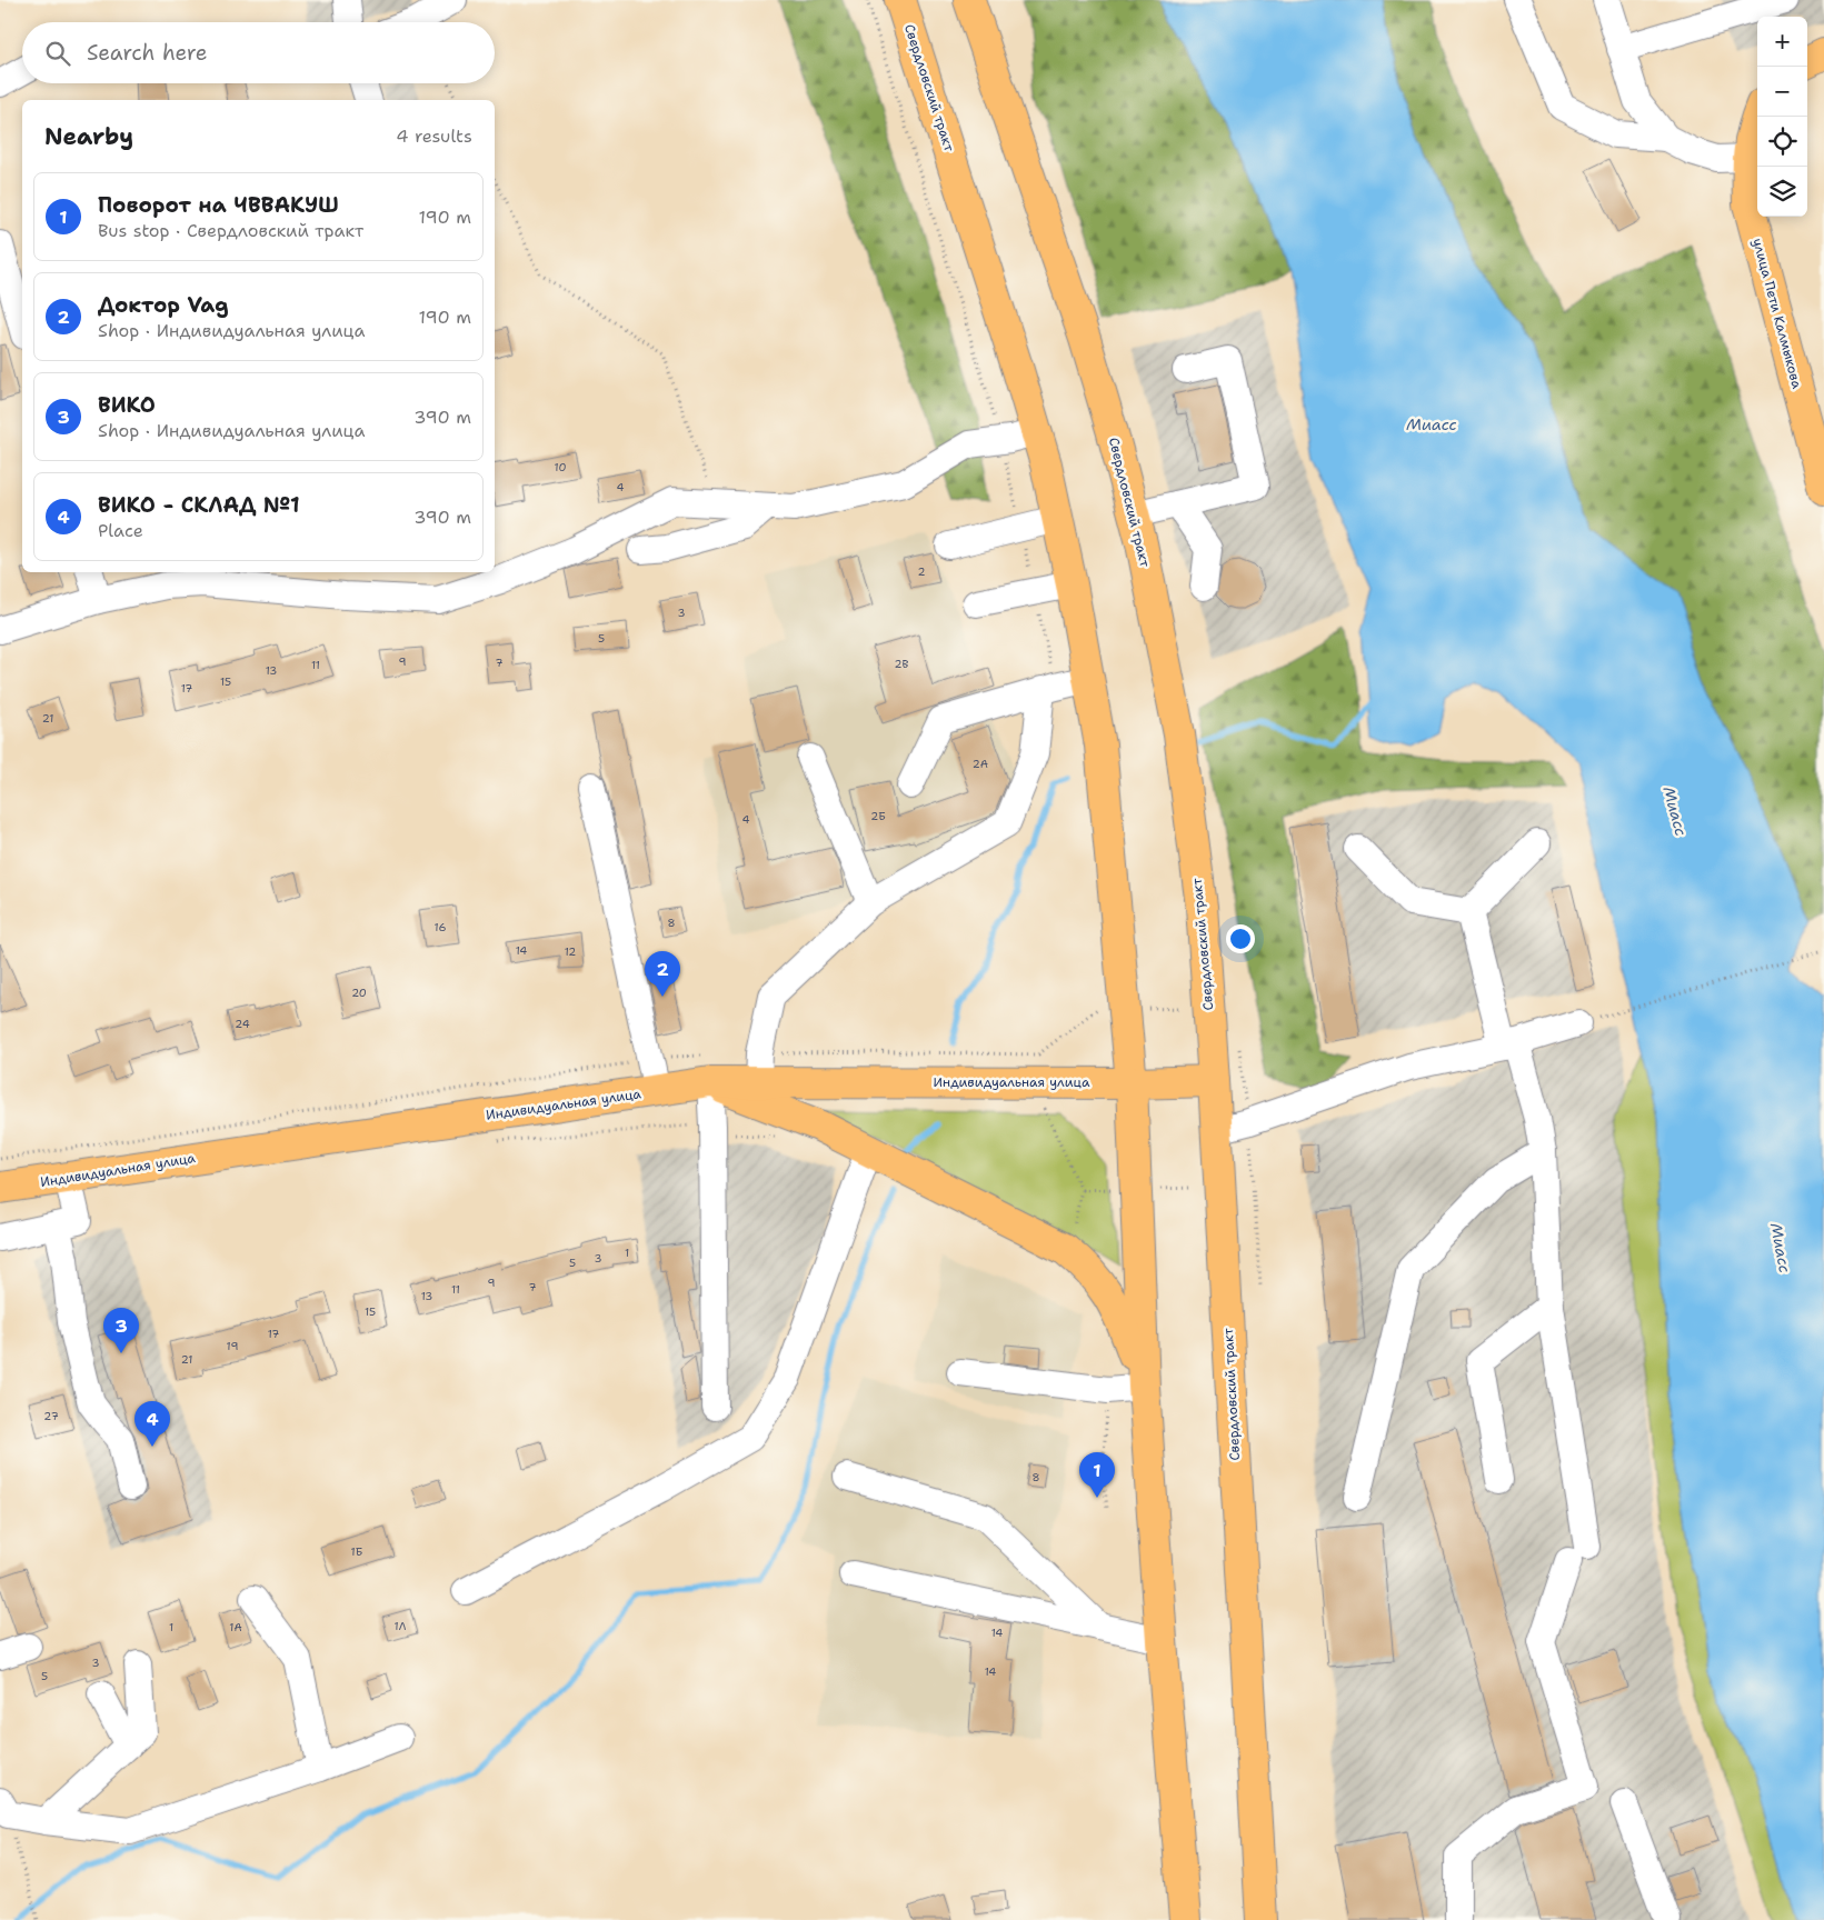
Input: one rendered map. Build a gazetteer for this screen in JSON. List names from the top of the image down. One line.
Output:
{"streets":{"main road":["Свердловский тракт","улица Пети Калмыкова","Индивидуальная улица"]},"crossings":[["Свердловский тракт","Индивидуальная улица"]],"water":["Миасс"],"house_numbers":["10","4","2","3","5","9","7","2В","11","13","15","17","21","2А","2Б","4","8","16","14","12","20","24","1","3","5","9","7","11","13","15","17","19","21","27","8","1Б","1Л","1","1А","14","3","14","5"],"page":{"map_buttons":["+","−"],"search":"Search here","heading":["Nearby","4 results"],"list":[{"mark":"1","name":"Поворот на ЧВВАКУШ","note":"Bus stop · Свердловский тракт","value":"190 m"},{"mark":"2","name":"Доктор Vag","note":"Shop · Индивидуальная улица","value":"190 m"},{"mark":"3","name":"ВИКО","note":"Shop · Индивидуальная улица","value":"390 m"},{"mark":"4","name":"ВИКО - СКЛАД №1","note":"Place","value":"390 m"}],"pins":["2","3","4","1"]}}
